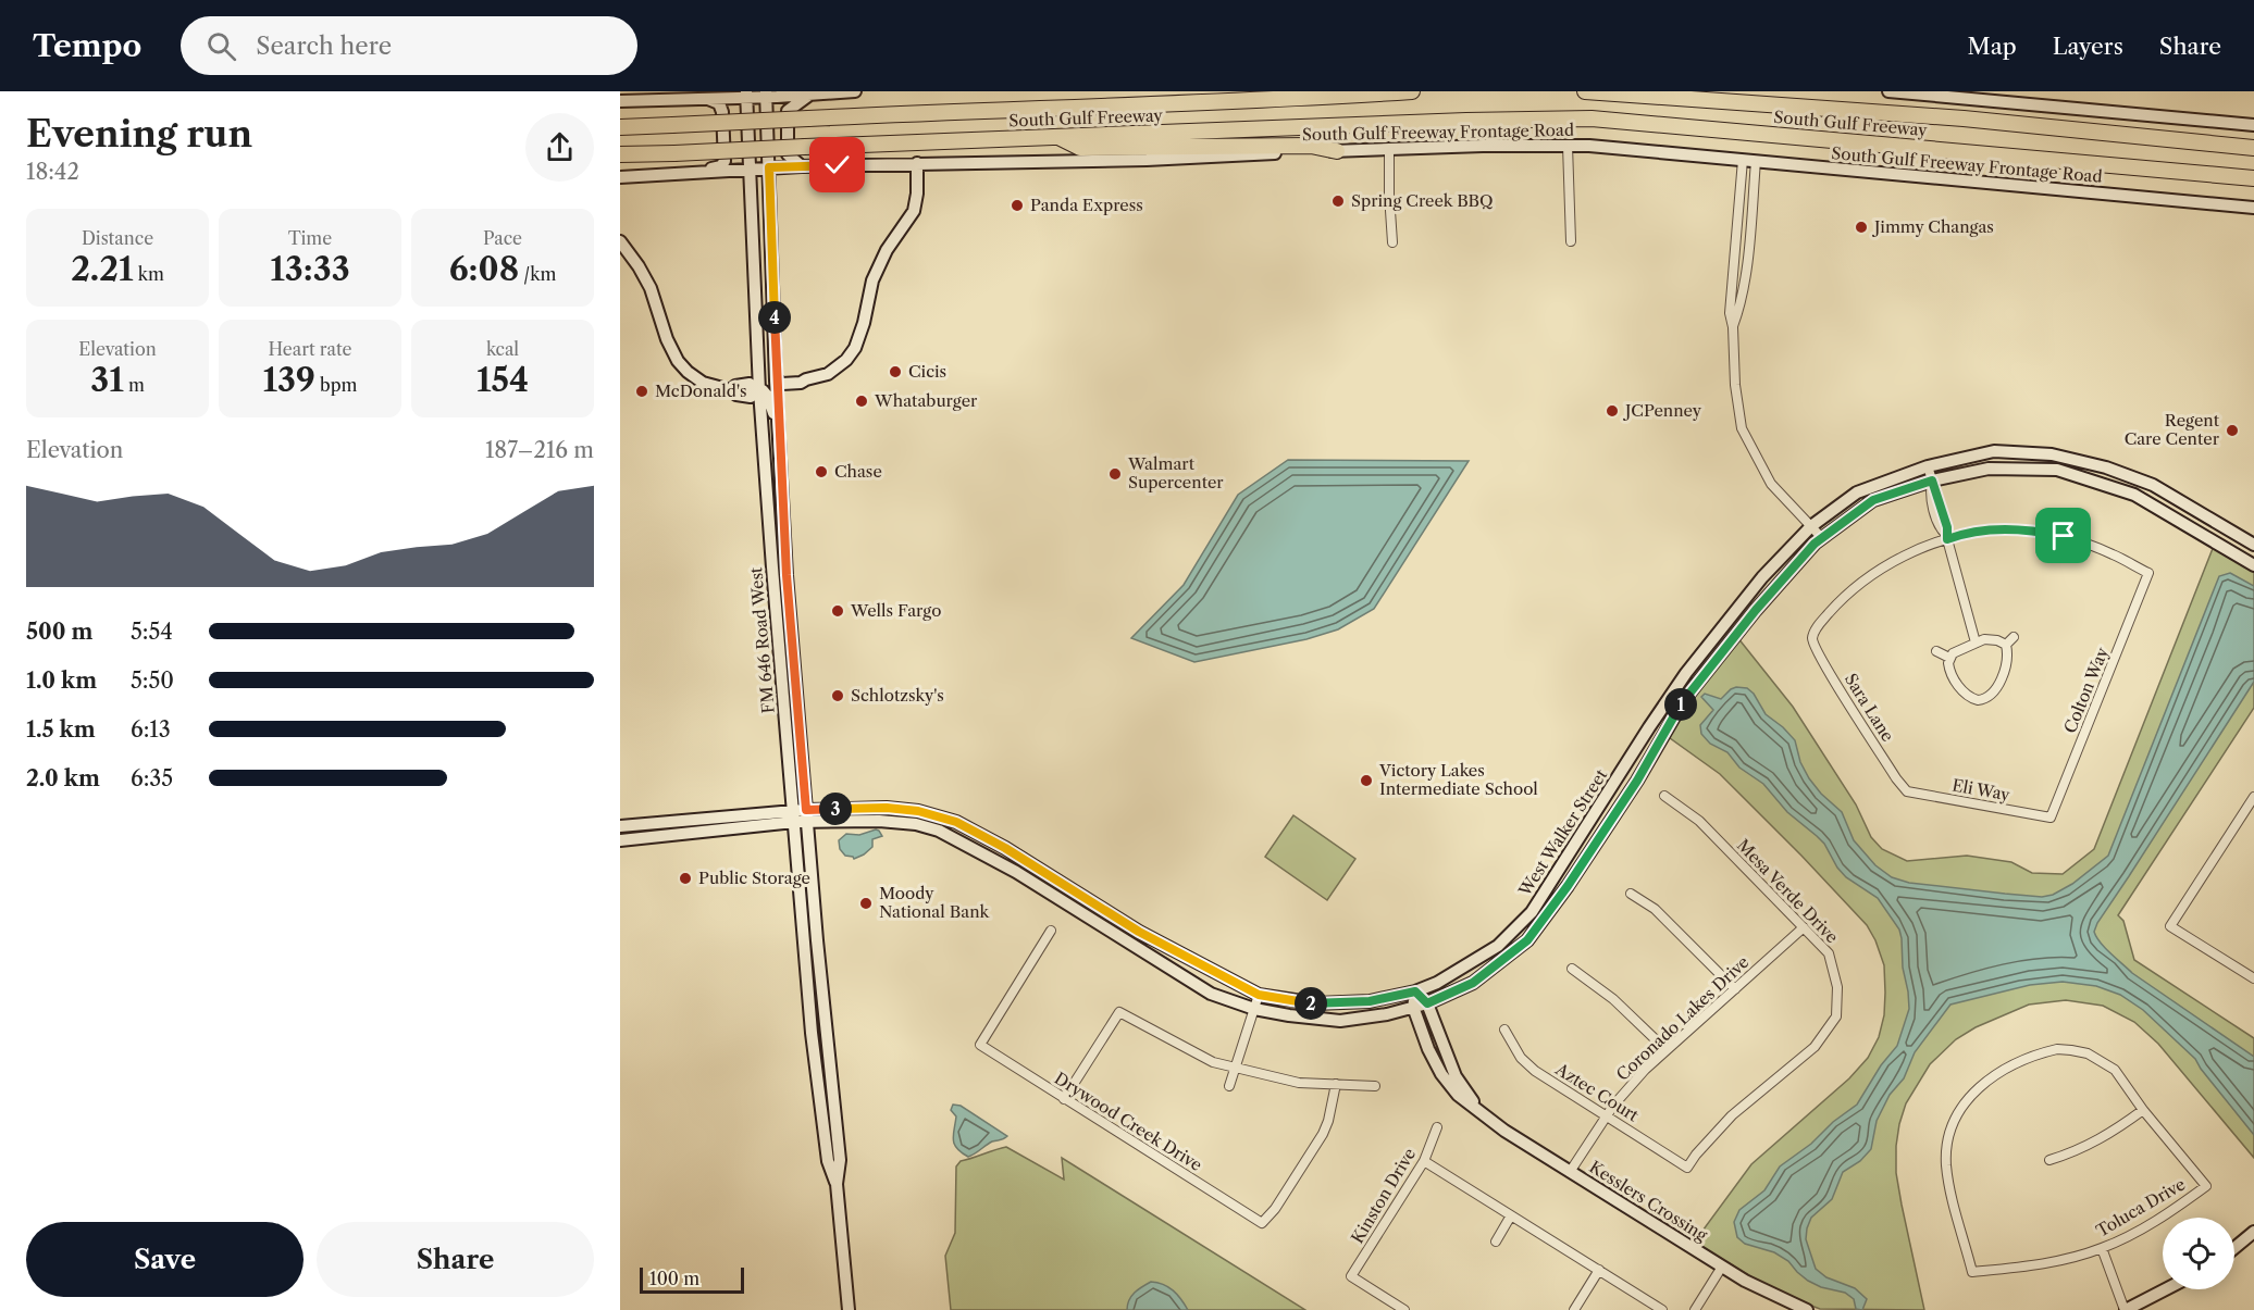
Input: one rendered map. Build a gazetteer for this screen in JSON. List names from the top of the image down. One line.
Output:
{"streets":{"highway":["South Gulf Freeway"],"main road":["South Gulf Freeway Frontage Road","FM 646 Road West","West Walker Street","Kesslers Crossing"],"street":["Colton Way","Sara Lane","Eli Way","Mesa Verde Drive","Coronado Lakes Drive","Aztec Court","Drywood Creek Drive","Kinston Drive","Toluca Drive"]},"crossings":[["South Gulf Freeway Frontage Road","FM 646 Road West"],["FM 646 Road West","West Walker Street"],["Colton Way","Sara Lane"],["Colton Way","Eli Way"],["Sara Lane","Eli Way"],["West Walker Street","Kesslers Crossing"],["Mesa Verde Drive","Coronado Lakes Drive"],["Mesa Verde Drive","Aztec Court"],["Coronado Lakes Drive","Aztec Court"],["Coronado Lakes Drive","Kesslers Crossing"]],"places":["Spring Creek BBQ","Panda Express","Jimmy Changas","Cicis","McDonald's","Whataburger","JCPenney","Regent Care Center","Chase","Walmart Supercenter","Wells Fargo","Schlotzsky's","Victory Lakes Intermediate School","Public Storage","Moody National Bank"],"scale_bar":"100 m","page":{"header":"Tempo","search":"Search here","nav":["Map","Layers","Share"],"heading":["Evening run","18:42"],"stats":[["Distance","2.21 km"],["Time","13:33"],["Pace","6:08 /km"],["Elevation","31 m"],["Heart rate","139 bpm"],["kcal","154"]],"pins":["4","1","3","2"],"chart":["Elevation","187–216 m"],"list":[{"name":"500 m","note":"5:54"},{"name":"1.0 km","note":"5:50"},{"name":"1.5 km","note":"6:13"},{"name":"2.0 km","note":"6:35"}],"buttons":["Save","Share"],"scale":"100 m"}}
